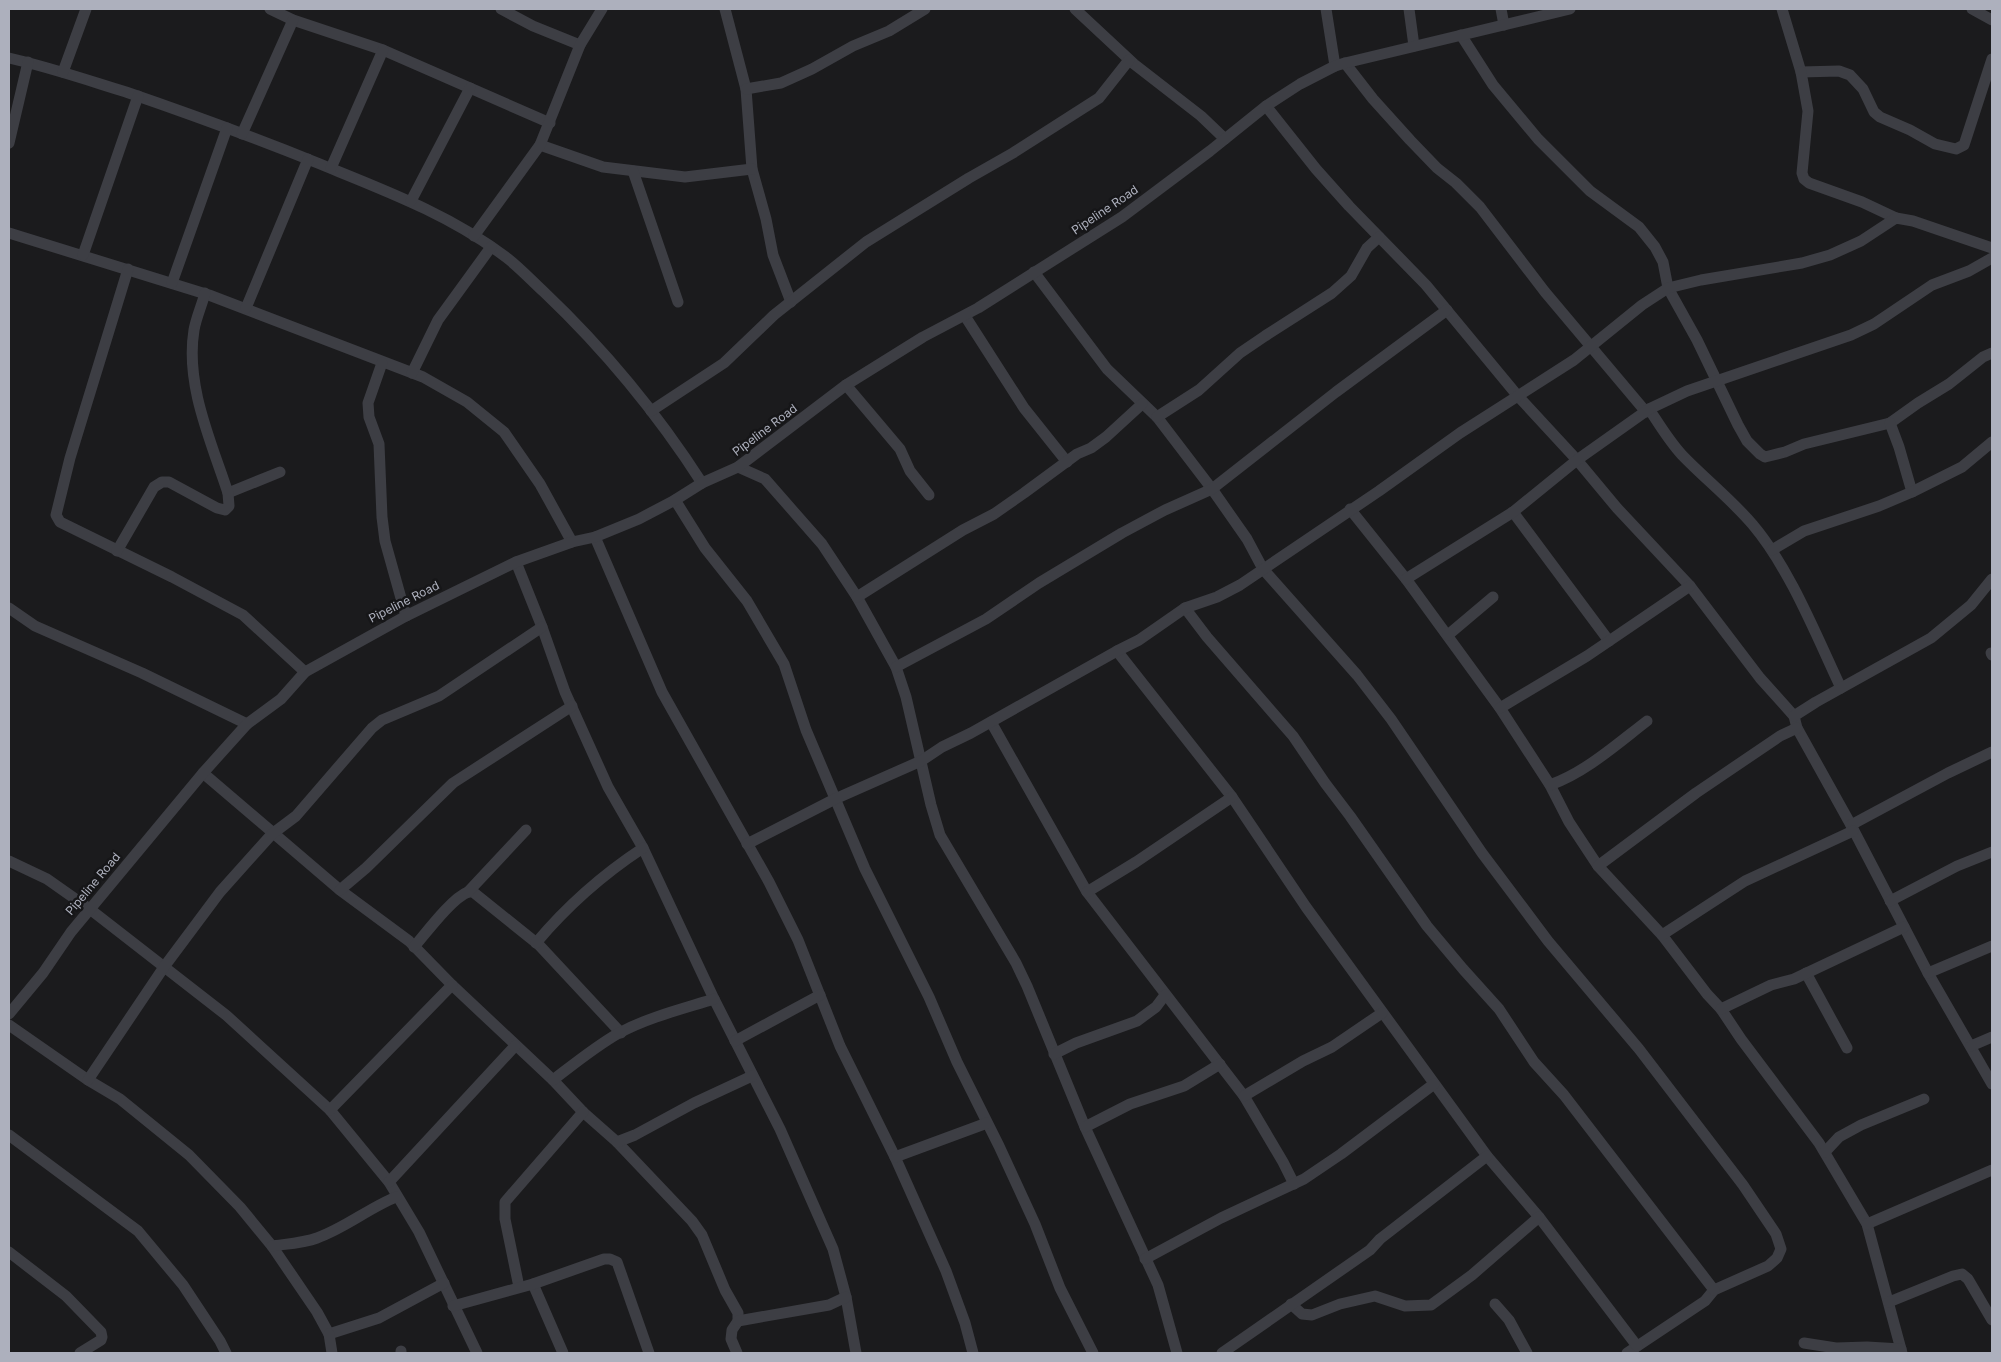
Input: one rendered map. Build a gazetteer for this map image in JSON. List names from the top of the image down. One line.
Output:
{"streets":{"street":["Pipeline Road"]}}
